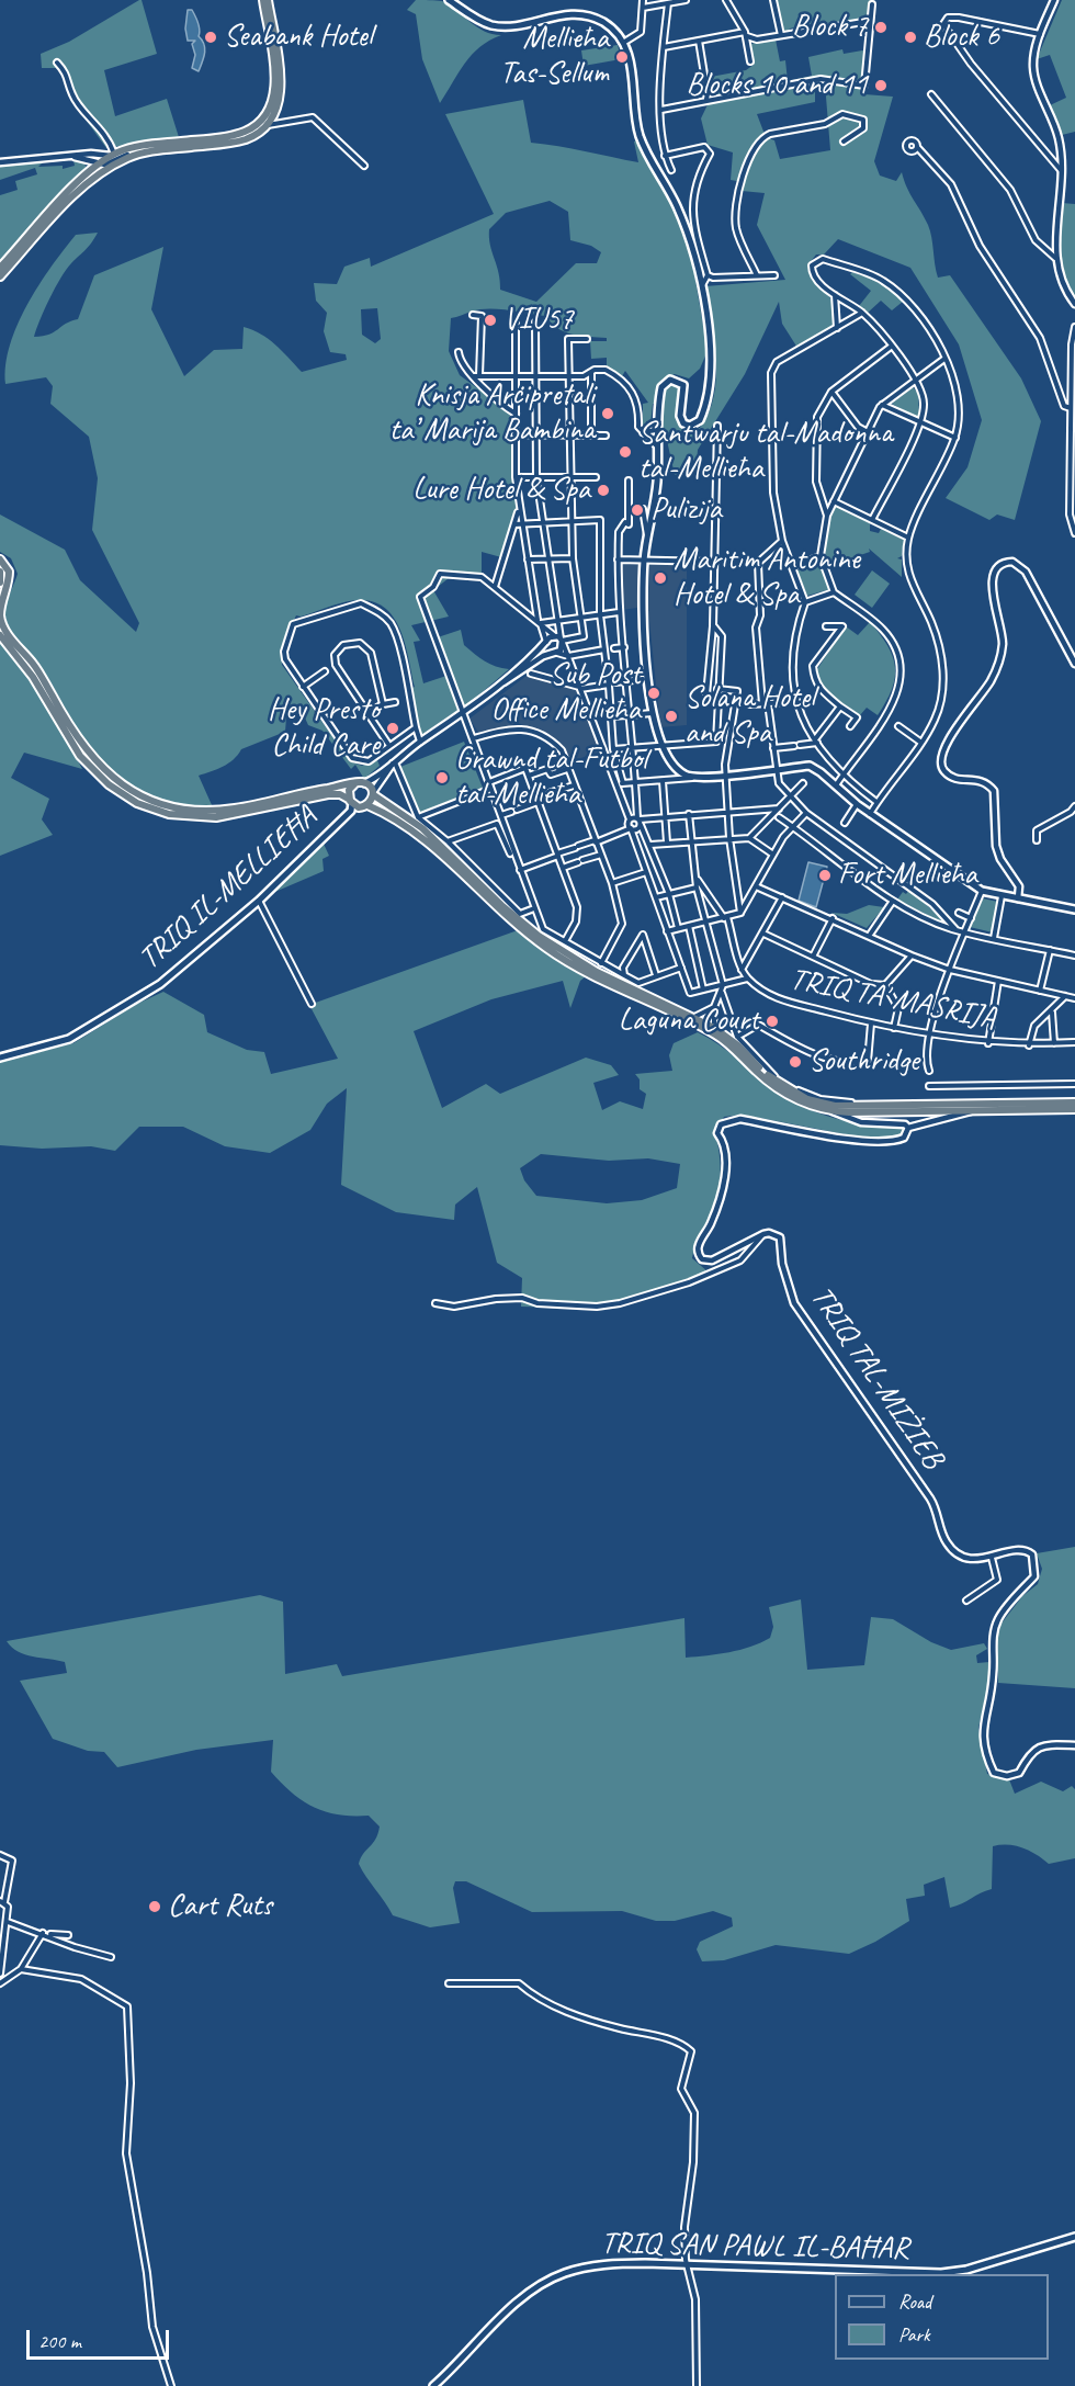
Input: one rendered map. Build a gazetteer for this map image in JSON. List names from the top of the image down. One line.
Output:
{"streets":{"main road":["TRIQ IL-MELLIEĦA","TRIQ SAN PAWL IL-BAĦAR"],"street":["TRIQ TA' MASRIJA","TRIQ TAL-MIŻIEB"]},"places":["Block 7","Seabank Hotel","Block 6","Mellieħa Tas-Sellum","Blocks 10 and 11","VIU57","Knisja Arċipretali ta’ Marija Bambina","Santwarju tal-Madonna tal-Mellieħa","Lure Hotel & Spa","Pulizija","Maritim Antonine Hotel & Spa","Sub Post Office Mellieħa","Solana Hotel and Spa","Hey Presto Child Care","Grawnd tal-Futbol tal-Mellieħa","Fort Mellieħa","Laguna Court","Southridge","Cart Ruts"],"legend":["Road","Park"],"scale_bar":"200 m"}
